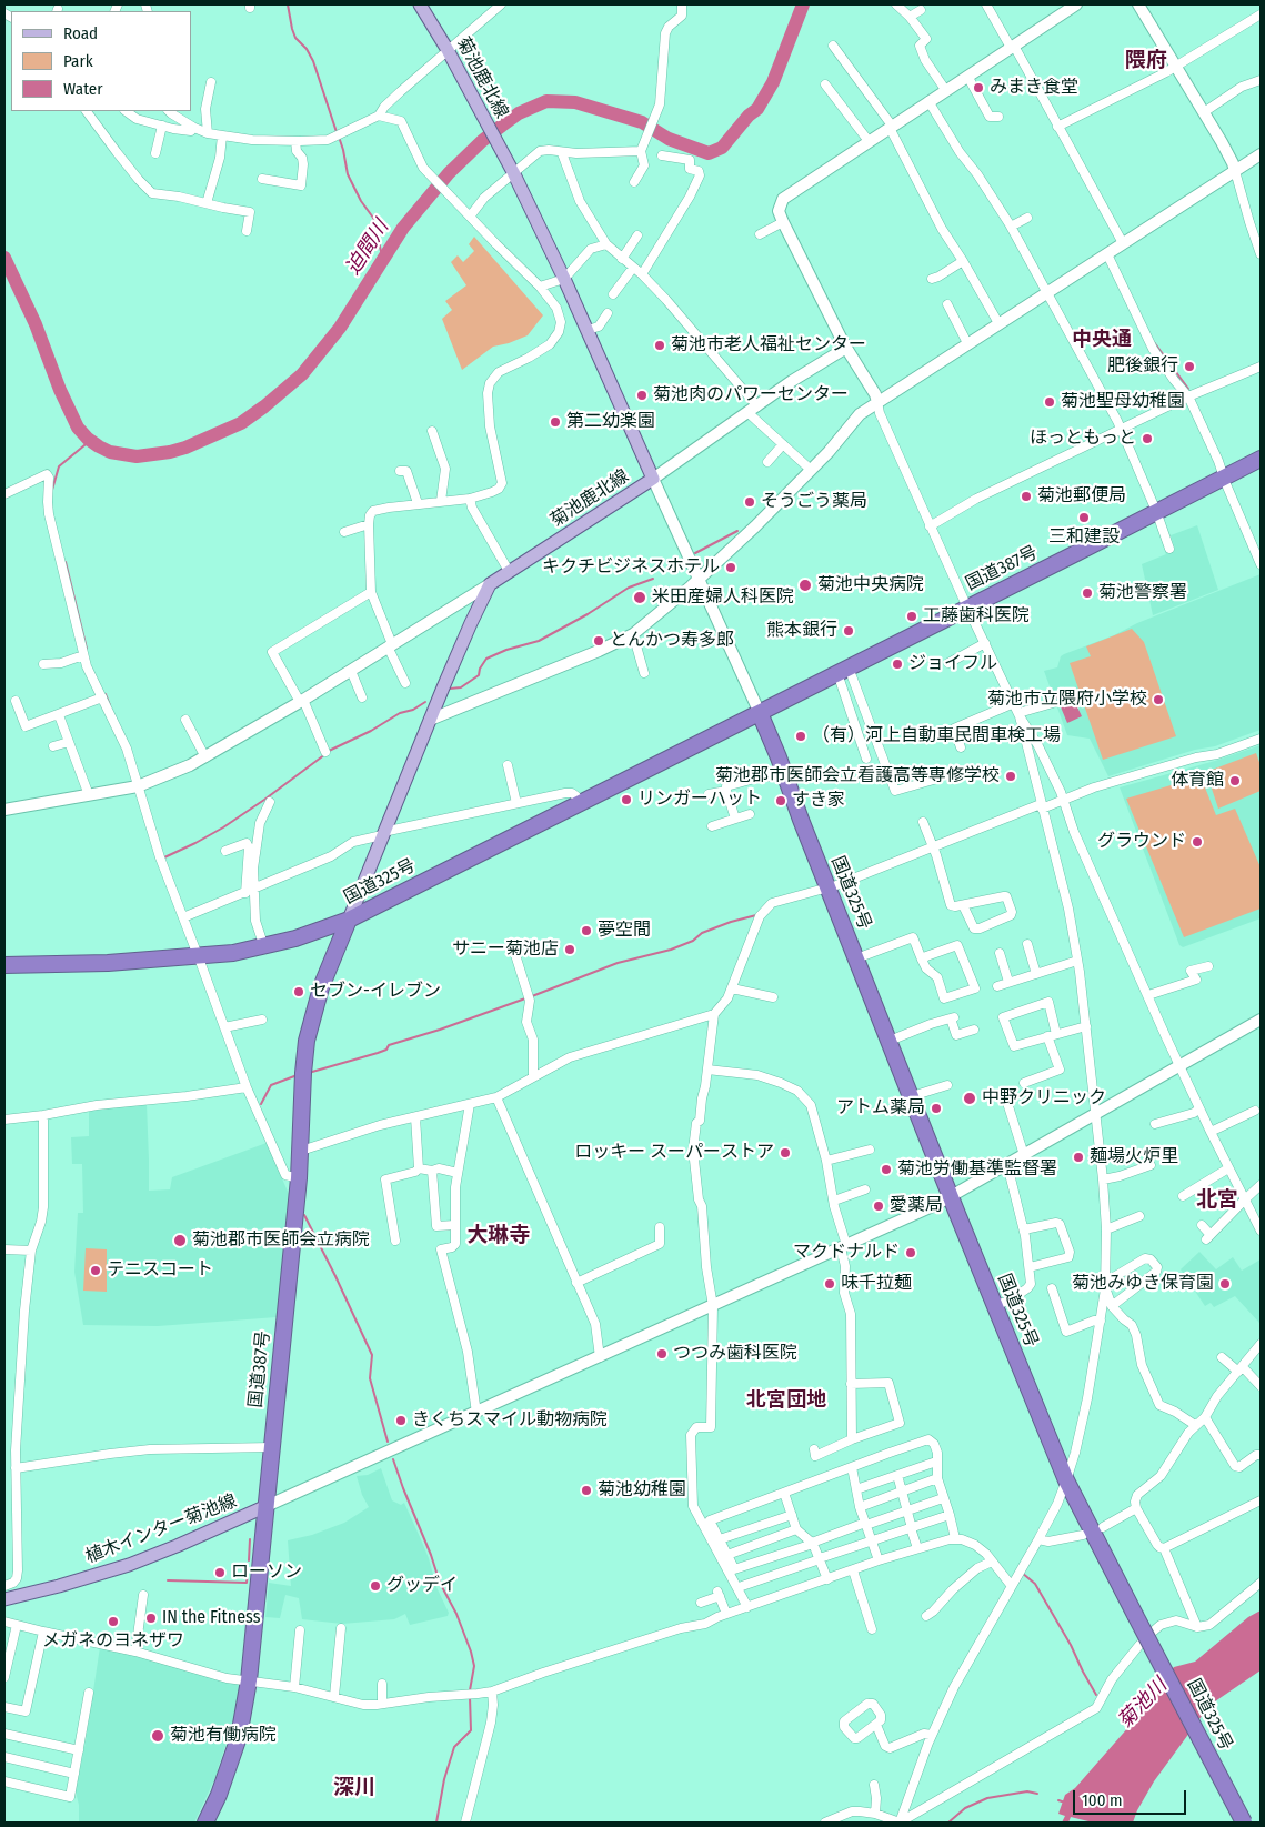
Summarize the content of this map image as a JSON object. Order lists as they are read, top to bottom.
{
  "streets": {
    "highway": ["国道387号", "国道325号"],
    "main road": ["菊池鹿北線", "植木インター菊池線"]
  },
  "crossings": [
    ["国道387号", "国道325号"],
    ["国道387号", "植木インター菊池線"]
  ],
  "districts": [
    "隈府",
    "中央通",
    "北宮",
    "大琳寺",
    "北宮団地",
    "深川"
  ],
  "water": ["迫間川", "菊池川"],
  "places": [
    "みまき食堂",
    "菊池市老人福祉センター",
    "肥後銀行",
    "菊池肉のパワーセンター",
    "菊池聖母幼稚園",
    "第二幼楽園",
    "ほっともっと",
    "菊池郵便局",
    "そうごう薬局",
    "三和建設",
    "キクチビジネスホテル",
    "菊池中央病院",
    "菊池警察署",
    "米田産婦人科医院",
    "工藤歯科医院",
    "熊本銀行",
    "とんかつ寿多郎",
    "ジョイフル",
    "菊池市立隈府小学校",
    "（有）河上自動車民間車検工場",
    "菊池郡市医師会立看護高等専修学校",
    "体育館",
    "リンガーハット",
    "すき家",
    "グラウンド",
    "夢空間",
    "サニー菊池店",
    "セブン-イレブン",
    "中野クリニック",
    "アトム薬局",
    "ロッキー スーパーストア",
    "麺場火炉里",
    "菊池労働基準監督署",
    "愛薬局",
    "菊池郡市医師会立病院",
    "マクドナルド",
    "テニスコート",
    "味千拉麺",
    "菊池みゆき保育園",
    "つつみ歯科医院",
    "きくちスマイル動物病院",
    "菊池幼稚園",
    "ローソン",
    "グッデイ",
    "IN the Fitness",
    "メガネのヨネザワ",
    "菊池有働病院"
  ],
  "legend": ["Road", "Park", "Water"],
  "scale_bar": "100 m"
}
